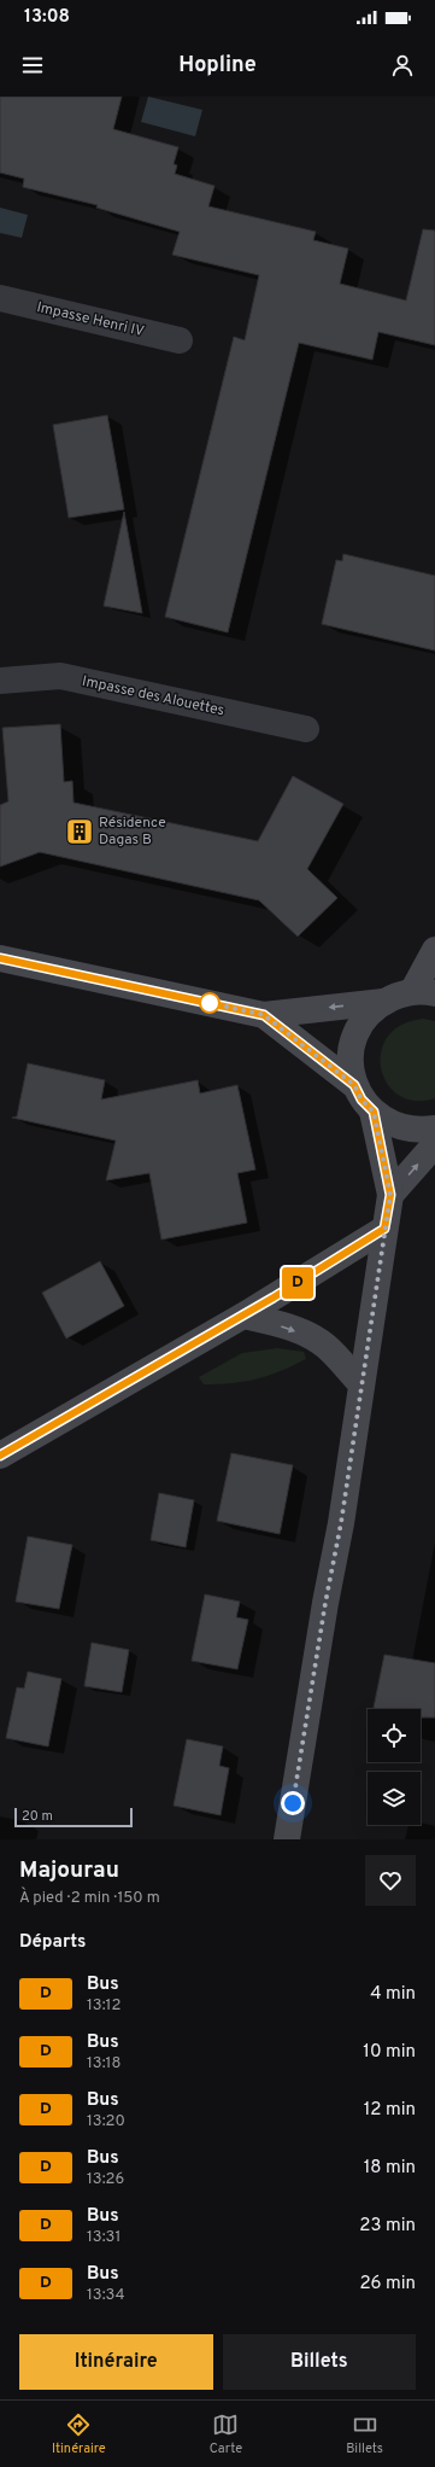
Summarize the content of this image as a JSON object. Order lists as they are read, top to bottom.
{
  "streets": {
    "street": ["Impasse Henri IV", "Impasse des Alouettes"]
  },
  "places": {
    "building": ["Résidence Dagas B"]
  },
  "lines": ["bus line D"],
  "scale_bar": "20 m",
  "page": {
    "status": "13:08",
    "header": "Hopline",
    "on_map": "D",
    "scale": "20 m",
    "heading": [
      ["Majourau", "À pied · 2 min · 150 m"],
      "Départs"
    ],
    "list": [
      {
        "mark": "D",
        "name": "Bus",
        "note": "13:12",
        "value": "4 min"
      },
      {
        "mark": "D",
        "name": "Bus",
        "note": "13:18",
        "value": "10 min"
      },
      {
        "mark": "D",
        "name": "Bus",
        "note": "13:20",
        "value": "12 min"
      },
      {
        "mark": "D",
        "name": "Bus",
        "note": "13:26",
        "value": "18 min"
      },
      {
        "mark": "D",
        "name": "Bus",
        "note": "13:31",
        "value": "23 min"
      },
      {
        "mark": "D",
        "name": "Bus",
        "note": "13:34",
        "value": "26 min"
      }
    ],
    "buttons": ["Itinéraire", "Billets"],
    "tabs": ["Itinéraire", "Carte", "Billets"]
  }
}
